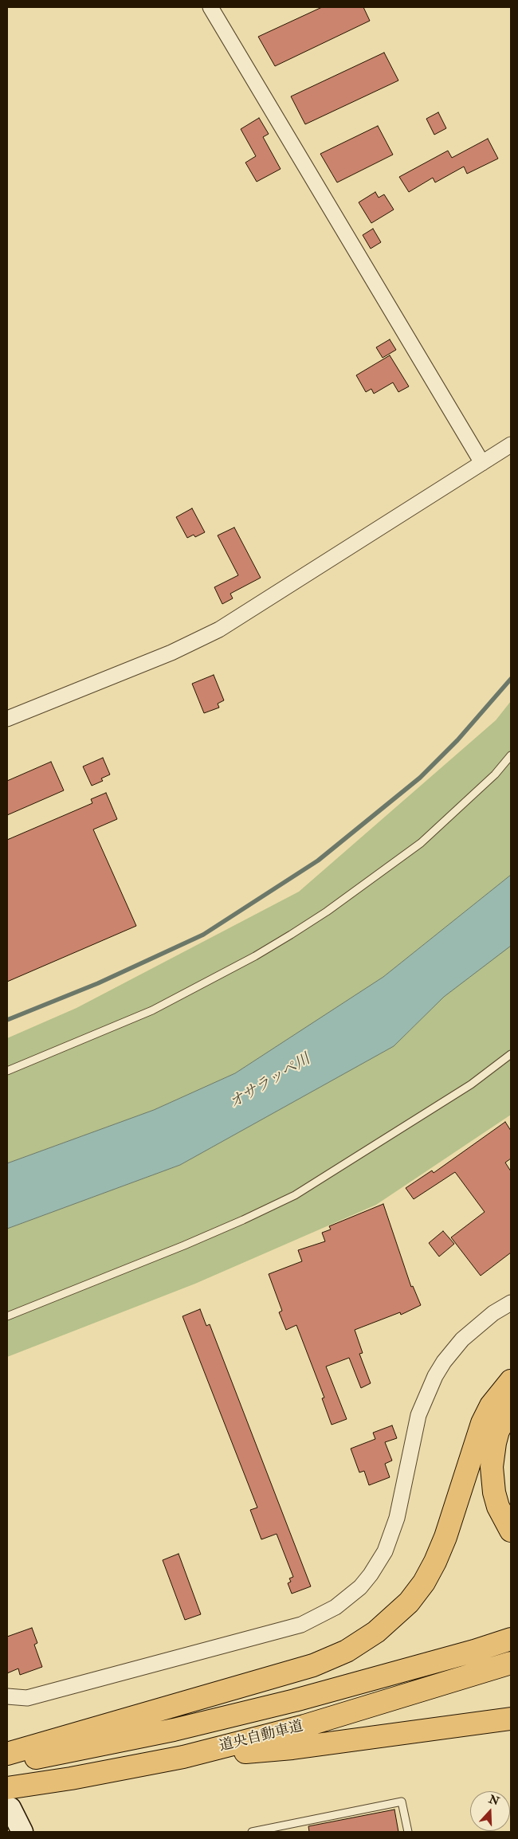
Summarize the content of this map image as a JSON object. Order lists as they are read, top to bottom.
{
  "streets": {
    "highway": ["道央自動車道"]
  },
  "water": ["オサラッペ川"],
  "north": "top"
}
